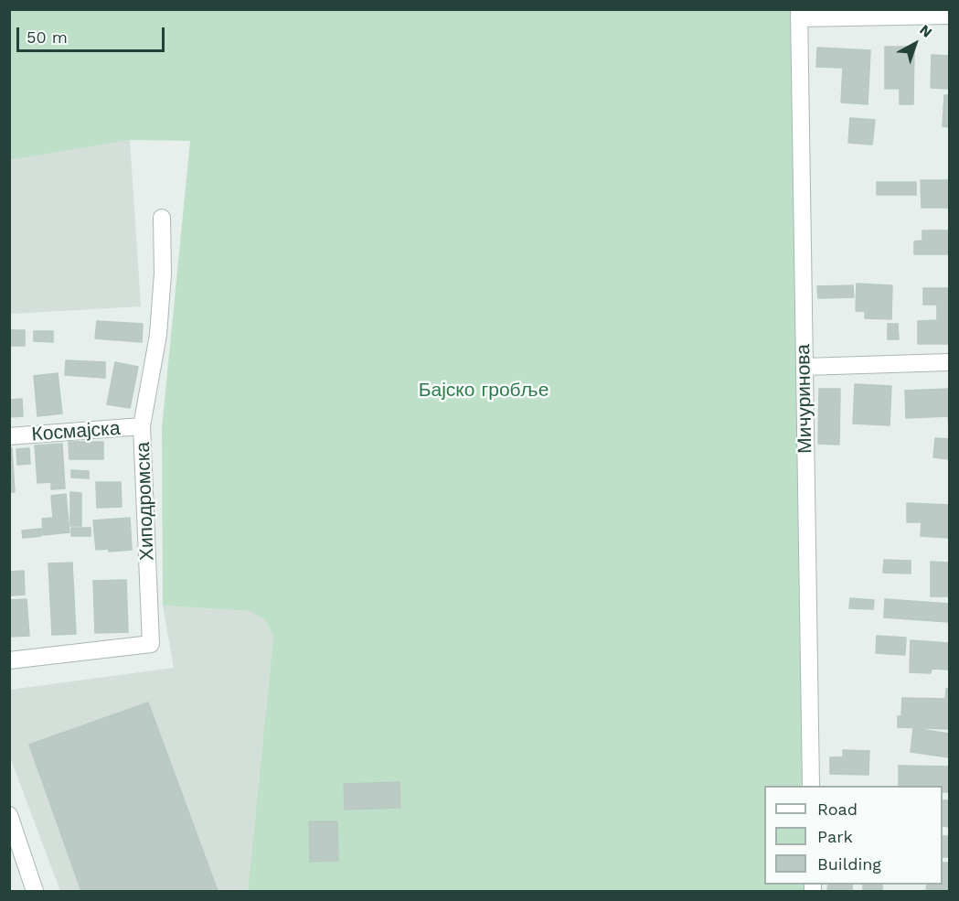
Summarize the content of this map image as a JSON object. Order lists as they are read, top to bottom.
{
  "streets": {
    "street": ["Мичуринова", "Космајска", "Хиподромска"]
  },
  "crossings": [
    ["Космајска", "Хиподромска"]
  ],
  "parks": ["Бајско гробље"],
  "legend": ["Road", "Park", "Building"],
  "scale_bar": "50 m",
  "north": "top right"
}
